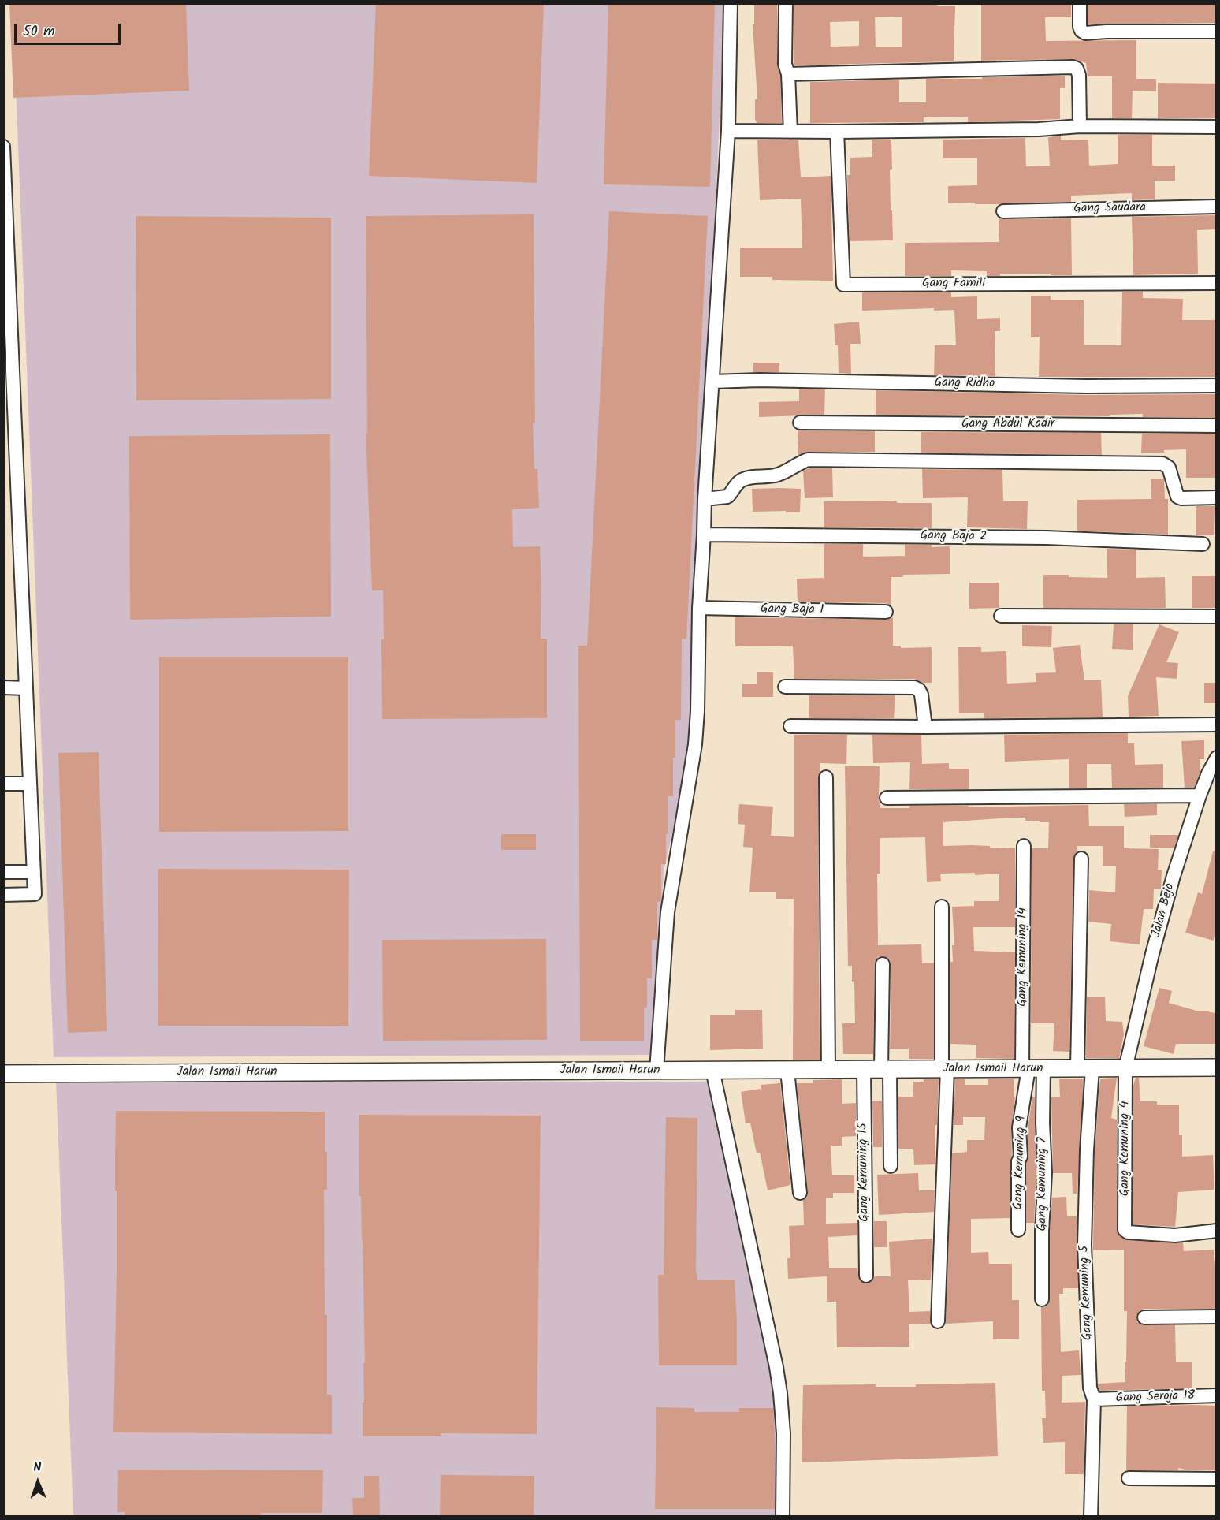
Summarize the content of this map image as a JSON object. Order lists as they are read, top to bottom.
{
  "streets": {
    "street": [
      "Gang Saudara",
      "Gang Famili",
      "Gang Ridho",
      "Gang Abdul Kadir",
      "Gang Baja 2",
      "Gang Baja 1",
      "Jalan Bejo",
      "Gang Kemuning 14",
      "Jalan Ismail Harun",
      "Gang Kemuning 4",
      "Gang Kemuning 9",
      "Gang Kemuning 15",
      "Gang Kemuning 7",
      "Gang Kemuning 5",
      "Gang Seroja 18"
    ]
  },
  "crossings": [
    ["Jalan Bejo", "Jalan Ismail Harun"],
    ["Jalan Bejo", "Gang Kemuning 4"],
    ["Gang Kemuning 14", "Jalan Ismail Harun"],
    ["Gang Kemuning 14", "Gang Kemuning 9"],
    ["Gang Kemuning 14", "Gang Kemuning 7"],
    ["Jalan Ismail Harun", "Gang Kemuning 4"],
    ["Jalan Ismail Harun", "Gang Kemuning 9"],
    ["Jalan Ismail Harun", "Gang Kemuning 15"],
    ["Jalan Ismail Harun", "Gang Kemuning 7"],
    ["Jalan Ismail Harun", "Gang Kemuning 5"],
    ["Gang Kemuning 9", "Gang Kemuning 7"],
    ["Gang Kemuning 5", "Gang Seroja 18"]
  ],
  "scale_bar": "50 m",
  "north": "top"
}
